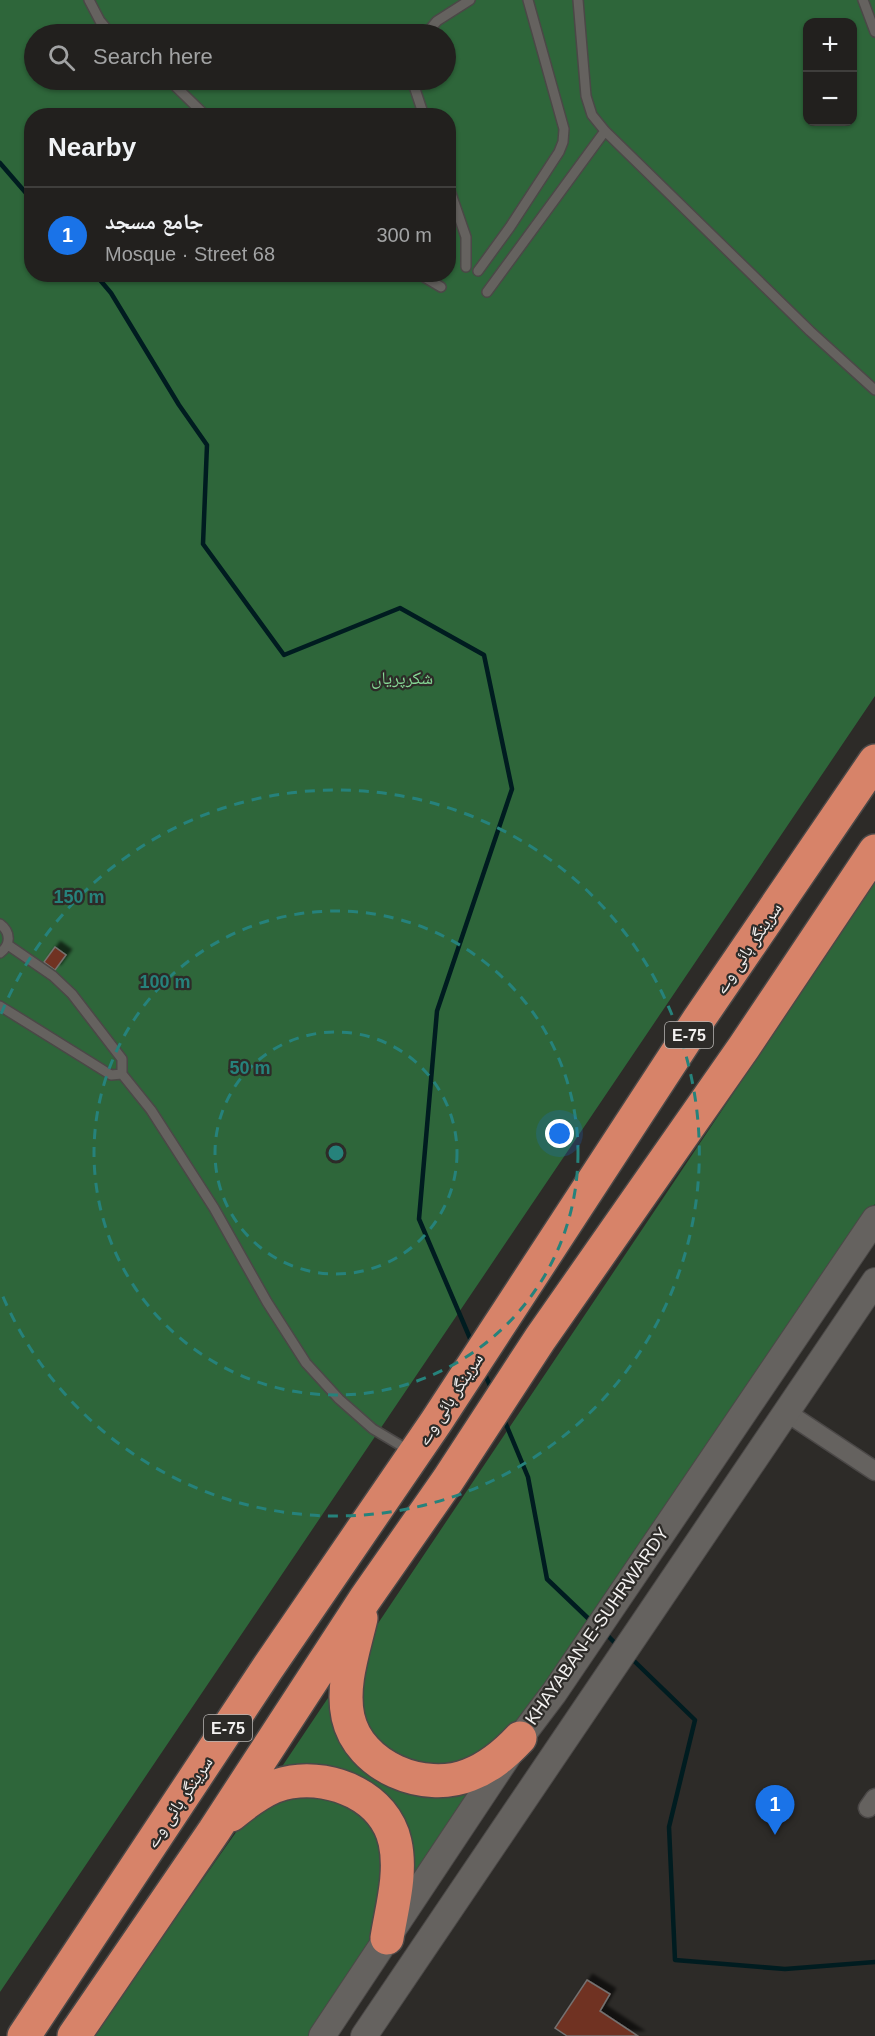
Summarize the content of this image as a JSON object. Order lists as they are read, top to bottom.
{
  "streets": {
    "highway": ["سرینگر ہائی وے", "E-75"],
    "main road": ["KHAYABAN-E-SUHRWARDY"]
  },
  "parks": ["شکرپریاں"],
  "page": {
    "map_buttons": ["+", "−"],
    "search": "Search here",
    "heading": "Nearby",
    "list": [
      {
        "mark": "1",
        "name": "جامع مسجد",
        "note": "Mosque · Street 68",
        "value": "300 m"
      }
    ],
    "pins": "1"
  },
  "rings": ["150 m", "100 m", "50 m"]
}
